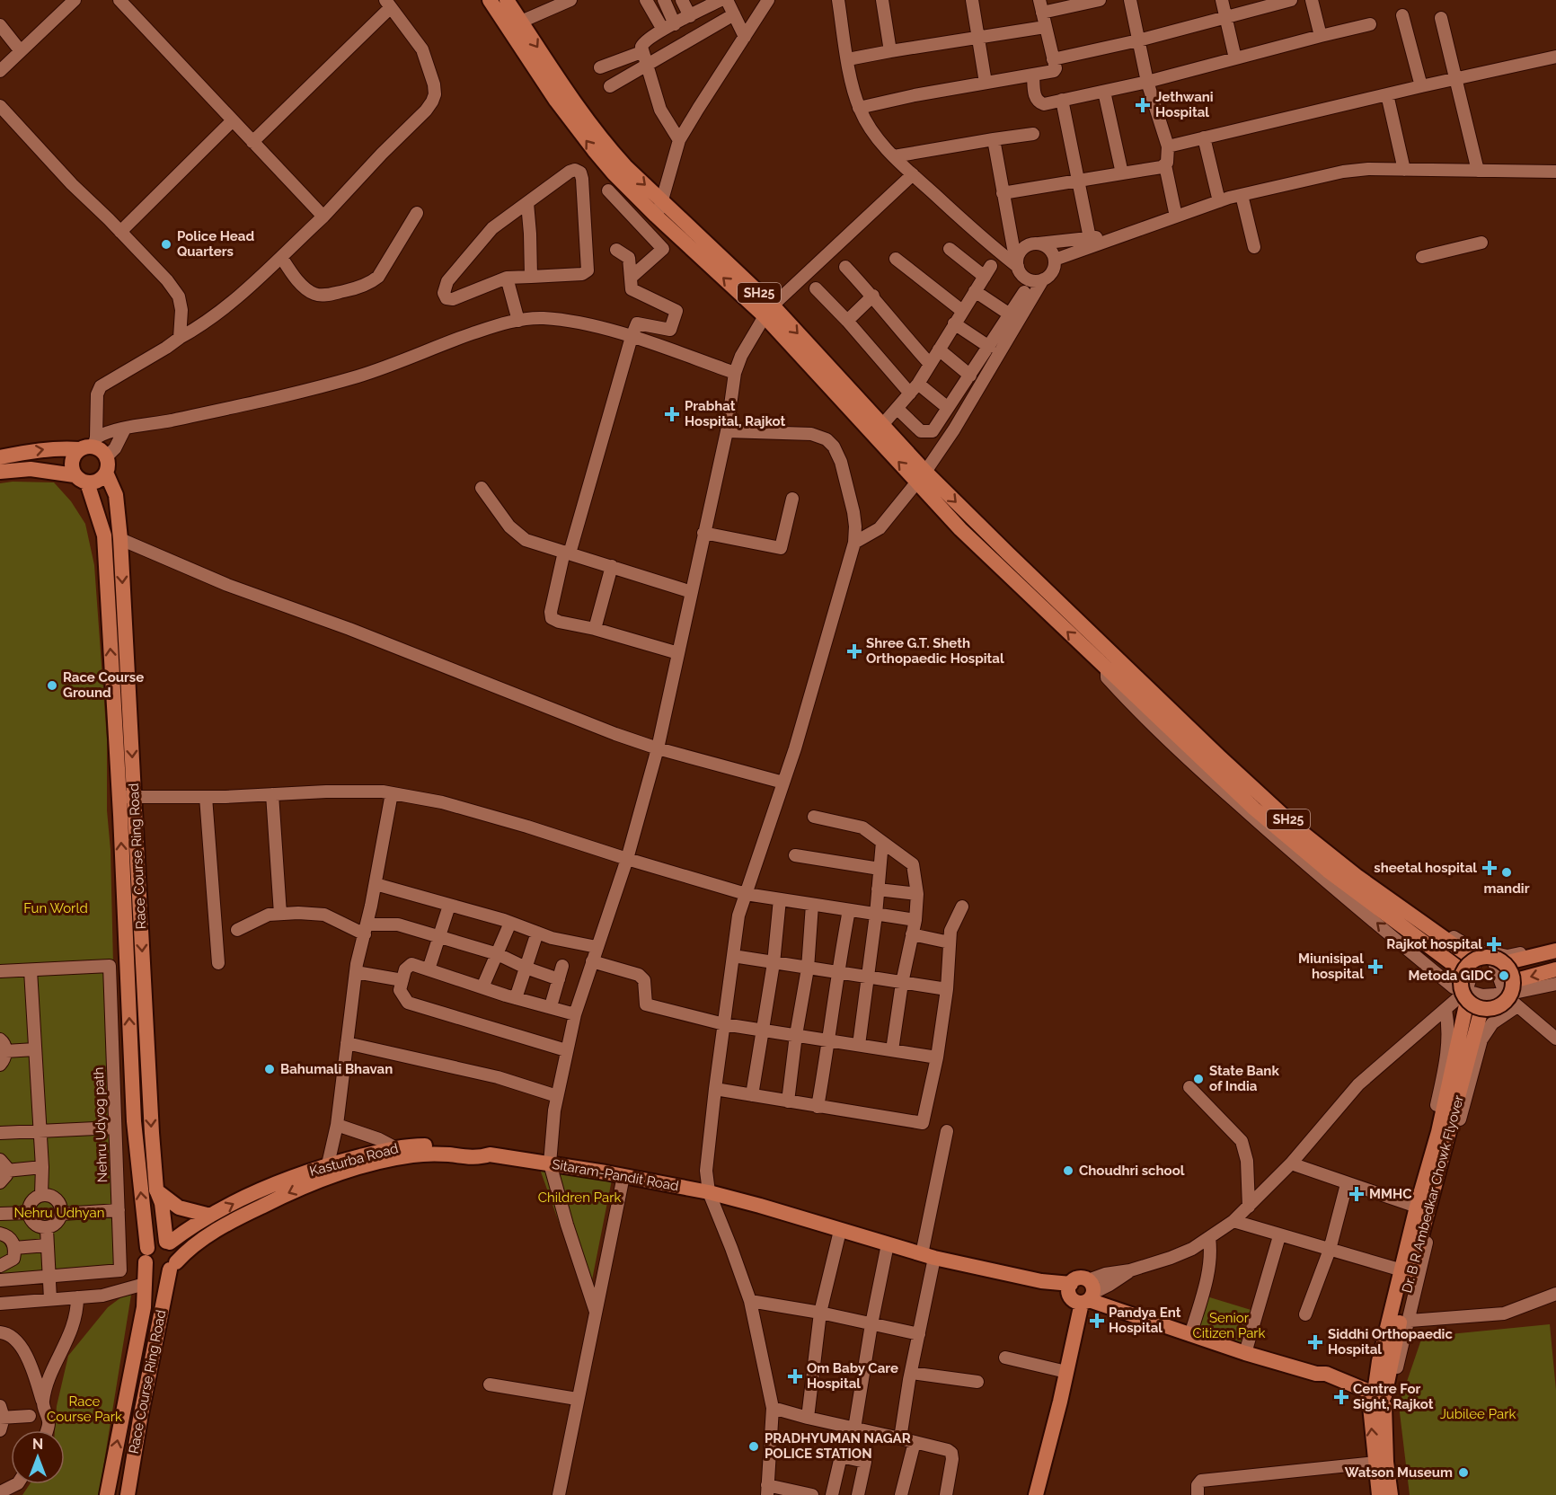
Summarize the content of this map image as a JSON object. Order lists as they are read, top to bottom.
{
  "streets": {
    "main road": [
      "SH25",
      "Race Course Ring Road",
      "Kasturba Road",
      "Sitaram-Pandit Road",
      "Dr. B R Ambedkar Chowk Flyover"
    ],
    "street": ["Nehru Udyog path"]
  },
  "crossings": [
    ["SH25", "Dr. B R Ambedkar Chowk Flyover"],
    ["Race Course Ring Road", "Kasturba Road"],
    ["Race Course Ring Road", "Sitaram-Pandit Road"],
    ["Kasturba Road", "Sitaram-Pandit Road"],
    ["Sitaram-Pandit Road", "Dr. B R Ambedkar Chowk Flyover"]
  ],
  "one_way": ["Kasturba Road"],
  "parks": [
    "Fun World",
    "Children Park",
    "Nehru Udhyan",
    "Senior Citizen Park",
    "Race Course Park",
    "Jubilee Park"
  ],
  "places": {
    "health": [
      "Jethwani Hospital",
      "Prabhat Hospital, Rajkot",
      "Shree G.T. Sheth Orthopaedic Hospital",
      "sheetal hospital",
      "Rajkot hospital",
      "Miunisipal hospital",
      "MMHC",
      "Pandya Ent Hospital",
      "Siddhi Orthopaedic Hospital",
      "Om Baby Care Hospital",
      "Centre For Sight, Rajkot"
    ],
    "other": [
      "Police Head Quarters",
      "Race Course Ground",
      "mandir",
      "Metoda GIDC",
      "Bahumali Bhavan",
      "State Bank of India",
      "Choudhri school",
      "PRADHYUMAN NAGAR POLICE STATION",
      "Watson Museum"
    ]
  },
  "north": "top"
}
